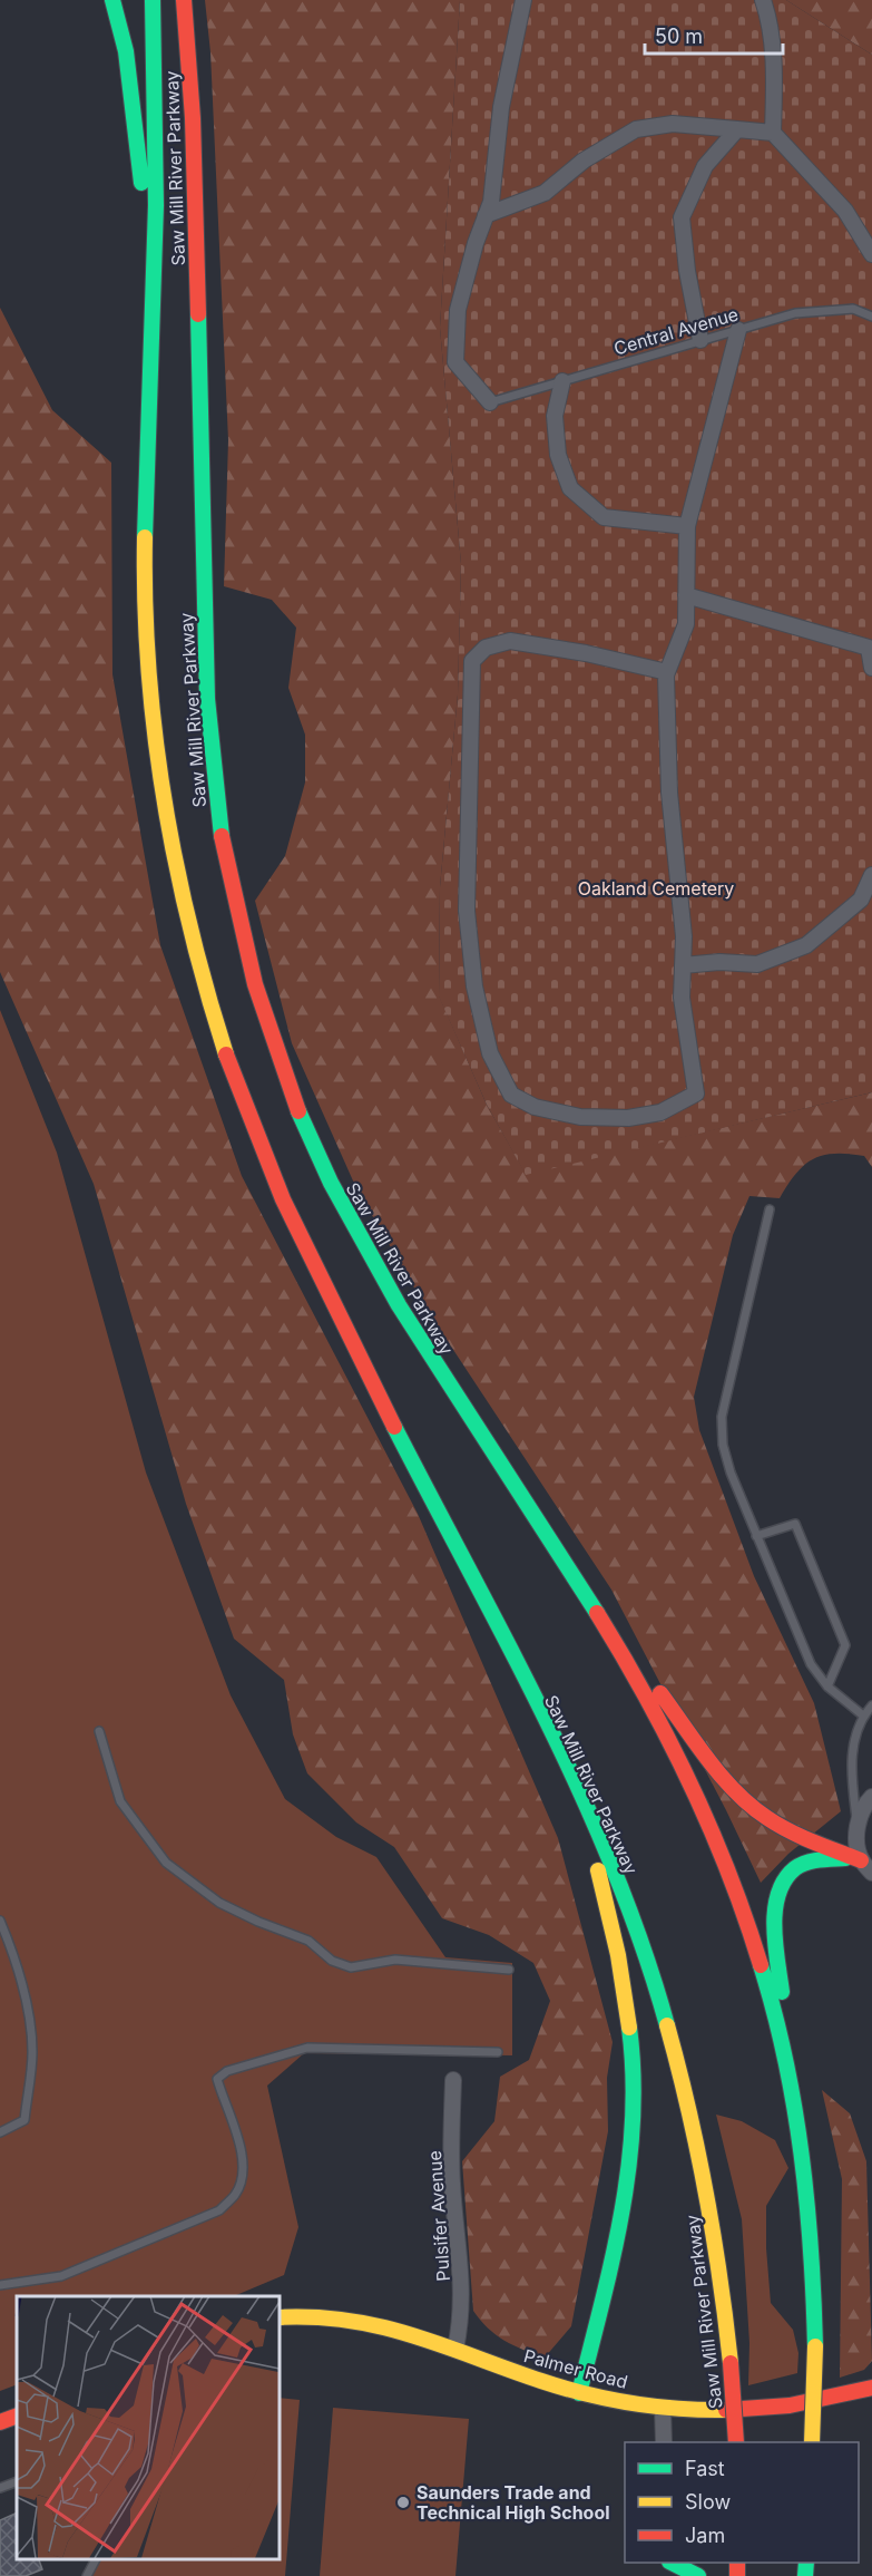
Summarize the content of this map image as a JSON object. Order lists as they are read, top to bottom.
{
  "streets": {
    "main road": ["Saw Mill River Parkway", "Palmer Road"],
    "street": ["Pulsifer Avenue"],
    "lane": ["Central Avenue"]
  },
  "crossings": [
    ["Pulsifer Avenue", "Palmer Road"]
  ],
  "parks": ["Oakland Cemetery"],
  "places": ["Saunders Trade and Technical High School"],
  "legend": ["Fast", "Slow", "Jam"],
  "scale_bar": "50 m"
}
